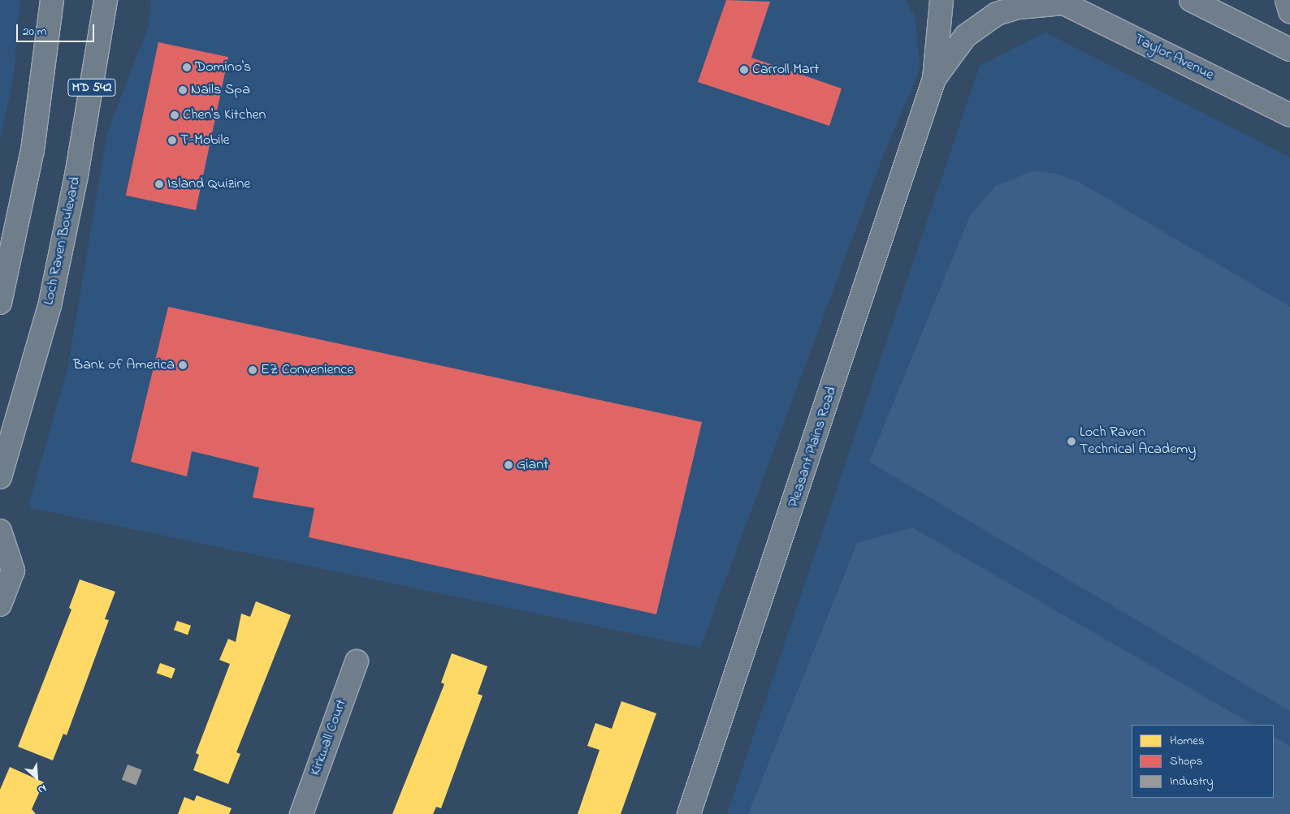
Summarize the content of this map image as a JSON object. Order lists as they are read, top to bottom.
{
  "streets": {
    "street": [
      "Taylor Avenue",
      "MD 542",
      "Loch Raven Boulevard",
      "Pleasant Plains Road",
      "Kirkwall Court"
    ]
  },
  "crossings": [
    ["Taylor Avenue", "Pleasant Plains Road"]
  ],
  "places": [
    "Domino's",
    "Carroll Mart",
    "Nails Spa",
    "Chen's Kitchen",
    "T-Mobile",
    "Island Quizine",
    "Bank of America",
    "EZ Convenience",
    "Loch Raven Technical Academy",
    "Giant"
  ],
  "legend": ["Homes", "Shops", "Industry"],
  "scale_bar": "20 m",
  "north": "bottom right"
}
